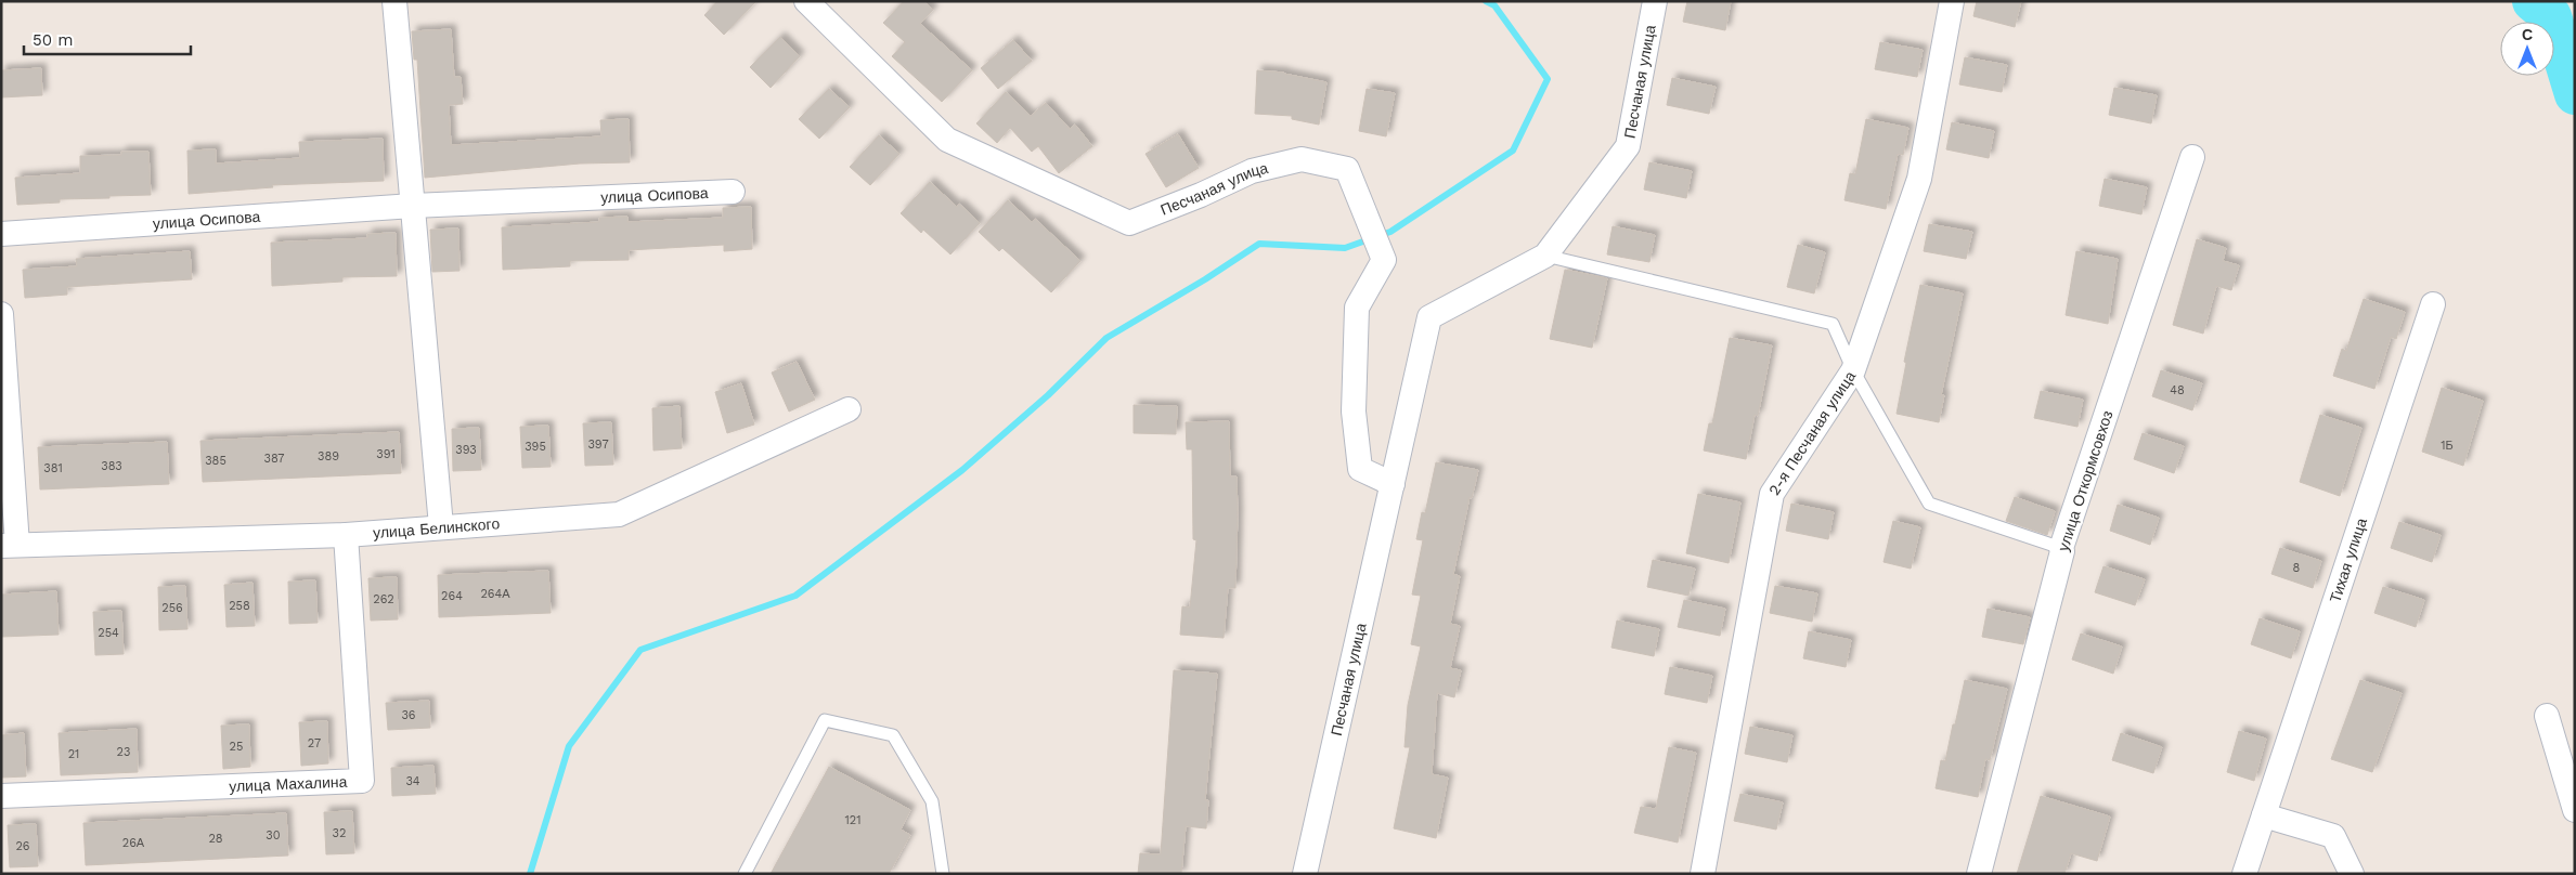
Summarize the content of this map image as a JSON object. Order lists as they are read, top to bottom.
{
  "streets": {
    "street": [
      "Песчаная улица",
      "улица Осипова",
      "2-я Песчаная улица",
      "улица Откормсовхоз",
      "улица Белинского",
      "Тихая улица",
      "улица Махалина"
    ]
  },
  "crossings": [
    ["улица Белинского", "улица Махалина"]
  ],
  "house_numbers": [
    "48",
    "397",
    "1Б",
    "395",
    "393",
    "391",
    "389",
    "387",
    "385",
    "383",
    "381",
    "8",
    "264А",
    "264",
    "262",
    "258",
    "256",
    "254",
    "36",
    "27",
    "25",
    "23",
    "21",
    "34",
    "121",
    "32",
    "30",
    "28",
    "26А",
    "26"
  ],
  "scale_bar": "50 m",
  "north": "top"
}
